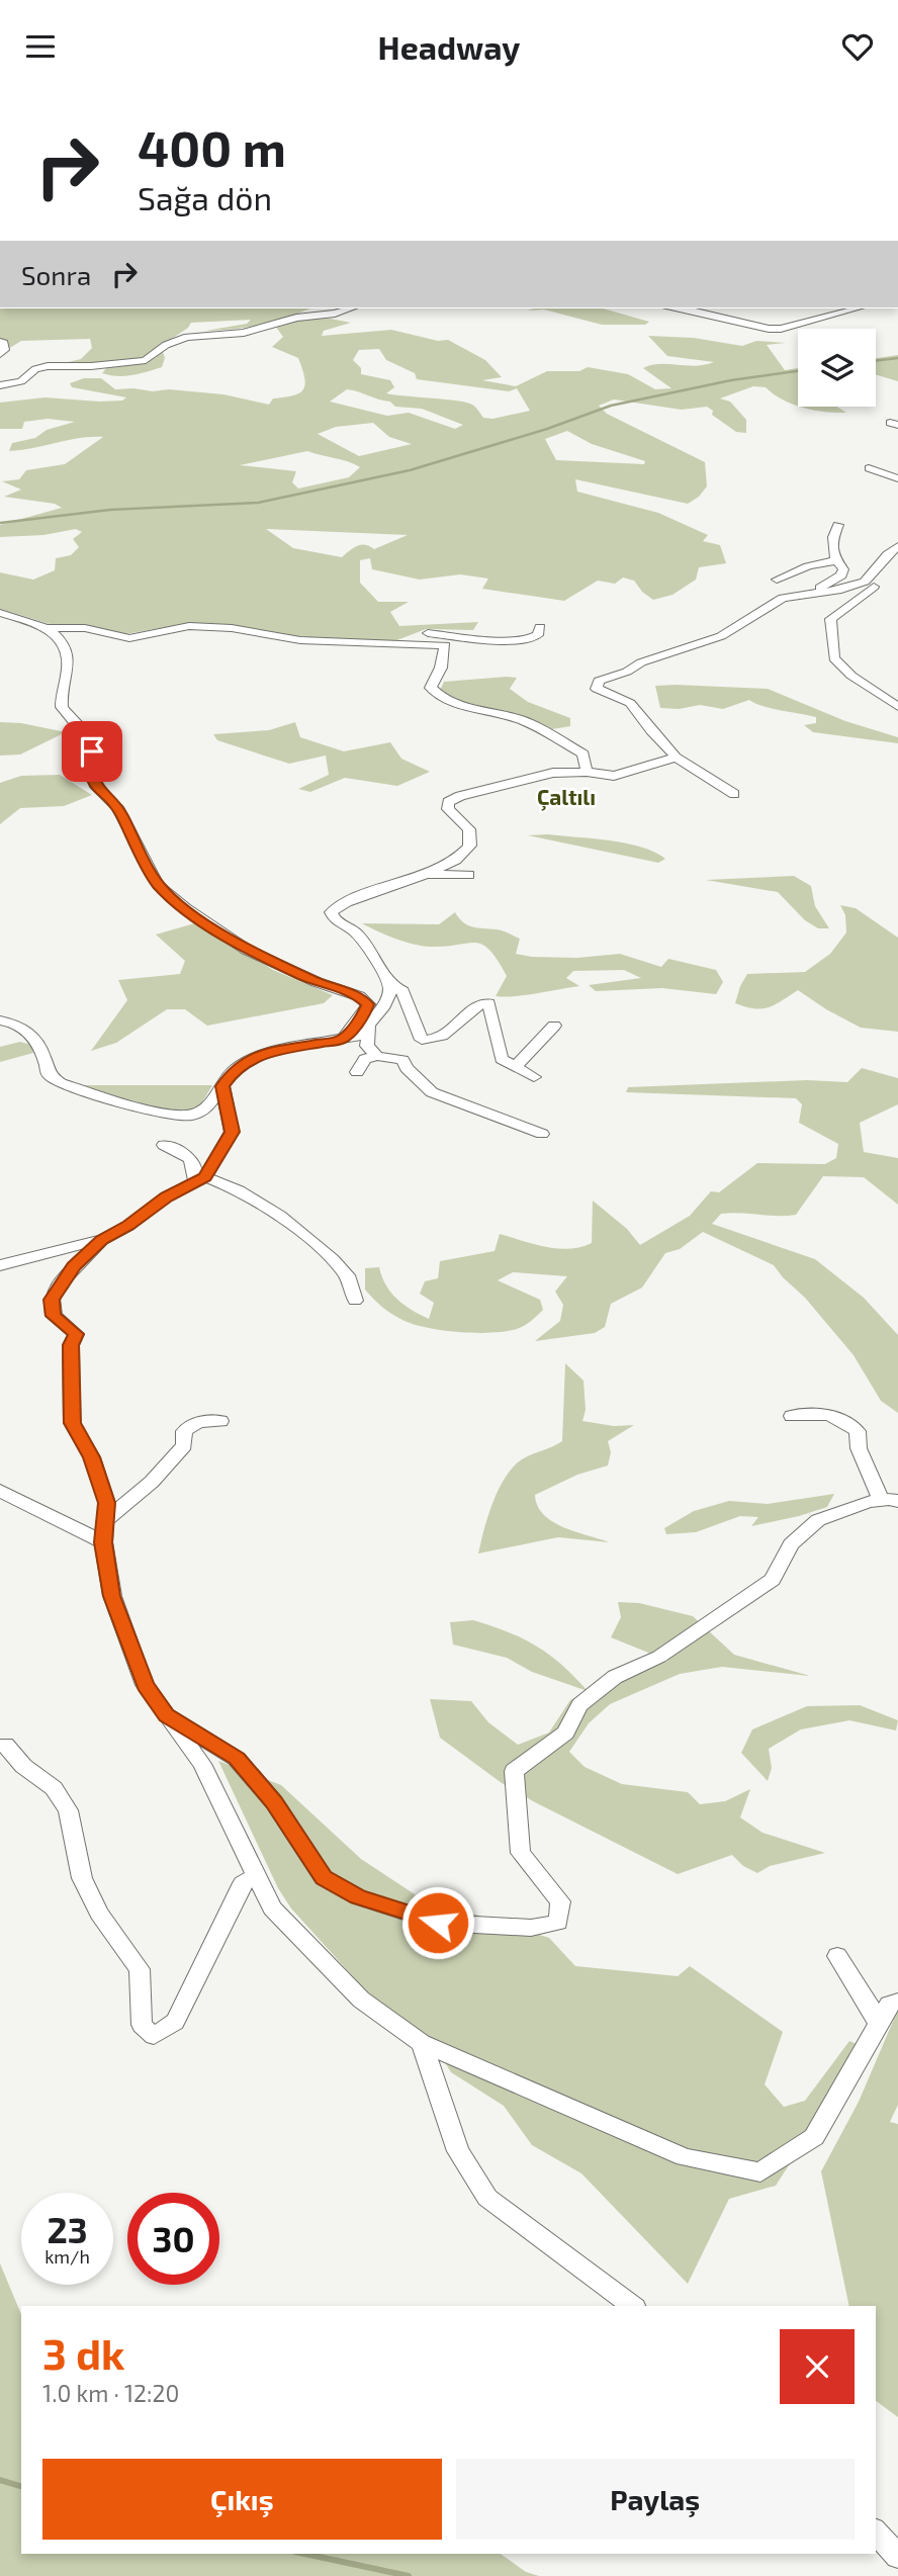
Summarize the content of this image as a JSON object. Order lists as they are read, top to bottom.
{
  "districts": ["Çaltılı"],
  "page": {
    "header": "Headway",
    "turn": ["400 m", "Sağa dön"],
    "then": "Sonra",
    "speed": "23 km/h",
    "limit": "30",
    "heading": ["3 dk", "1.0 km · 12:20"],
    "buttons": ["Çıkış", "Paylaş"]
  }
}
